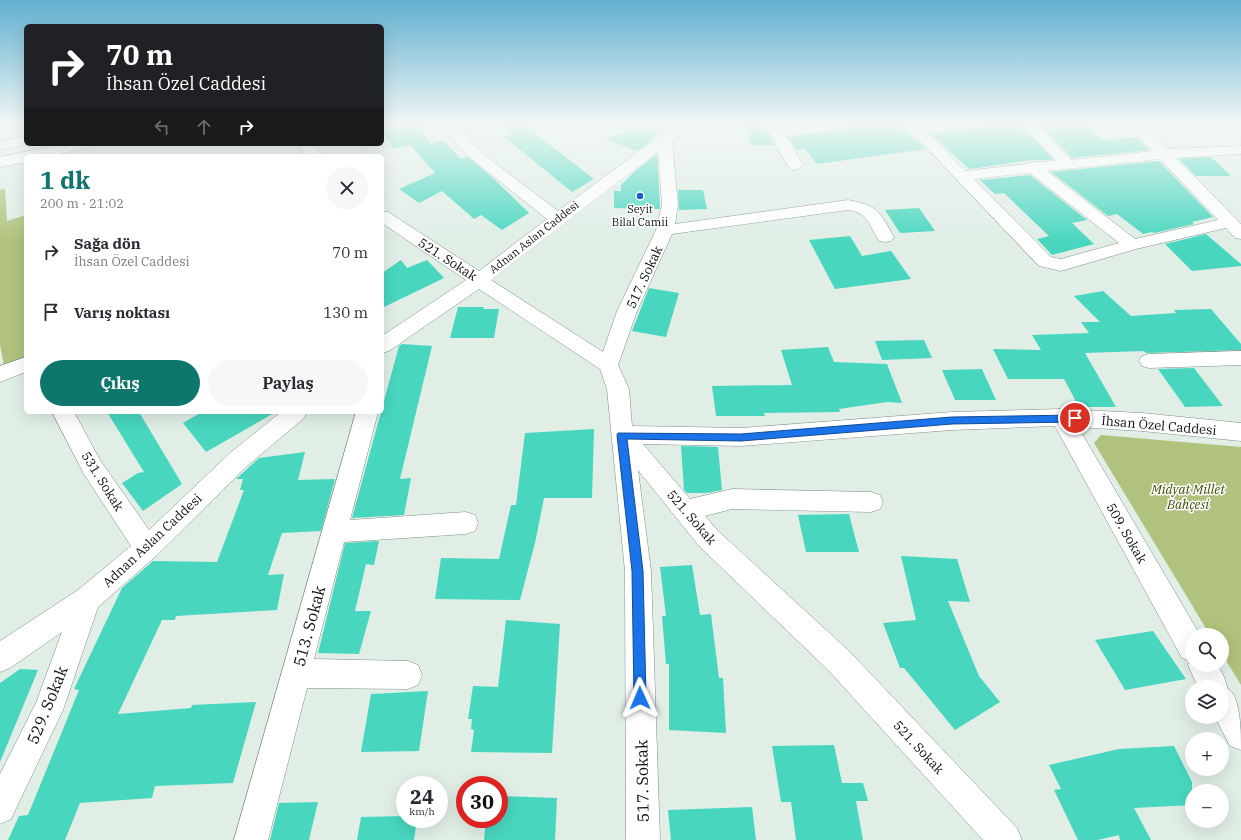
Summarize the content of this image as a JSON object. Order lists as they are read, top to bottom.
{
  "streets": {
    "street": [
      "Adnan Aslan Caddesi",
      "521. Sokak",
      "517. Sokak",
      "İhsan Özel Caddesi",
      "531. Sokak",
      "509. Sokak",
      "513. Sokak",
      "529. Sokak"
    ]
  },
  "crossings": [
    ["Adnan Aslan Caddesi", "521. Sokak"],
    ["Adnan Aslan Caddesi", "531. Sokak"],
    ["Adnan Aslan Caddesi", "529. Sokak"],
    ["521. Sokak", "517. Sokak"],
    ["521. Sokak", "İhsan Özel Caddesi"],
    ["517. Sokak", "İhsan Özel Caddesi"],
    ["İhsan Özel Caddesi", "509. Sokak"]
  ],
  "parks": ["Midyat Millet Bahçesi"],
  "places": ["Seyit Bilal Camii"],
  "page": {
    "turn": ["70 m", "İhsan Özel Caddesi"],
    "heading": ["1 dk", "200 m · 21:02"],
    "list": [
      {
        "name": "Sağa dön",
        "note": "İhsan Özel Caddesi",
        "value": "70 m"
      },
      {
        "name": "Varış noktası",
        "value": "130 m"
      }
    ],
    "buttons": ["Çıkış", "Paylaş"],
    "map_buttons": ["+", "−"],
    "speed": "24 km/h",
    "limit": "30"
  }
}
